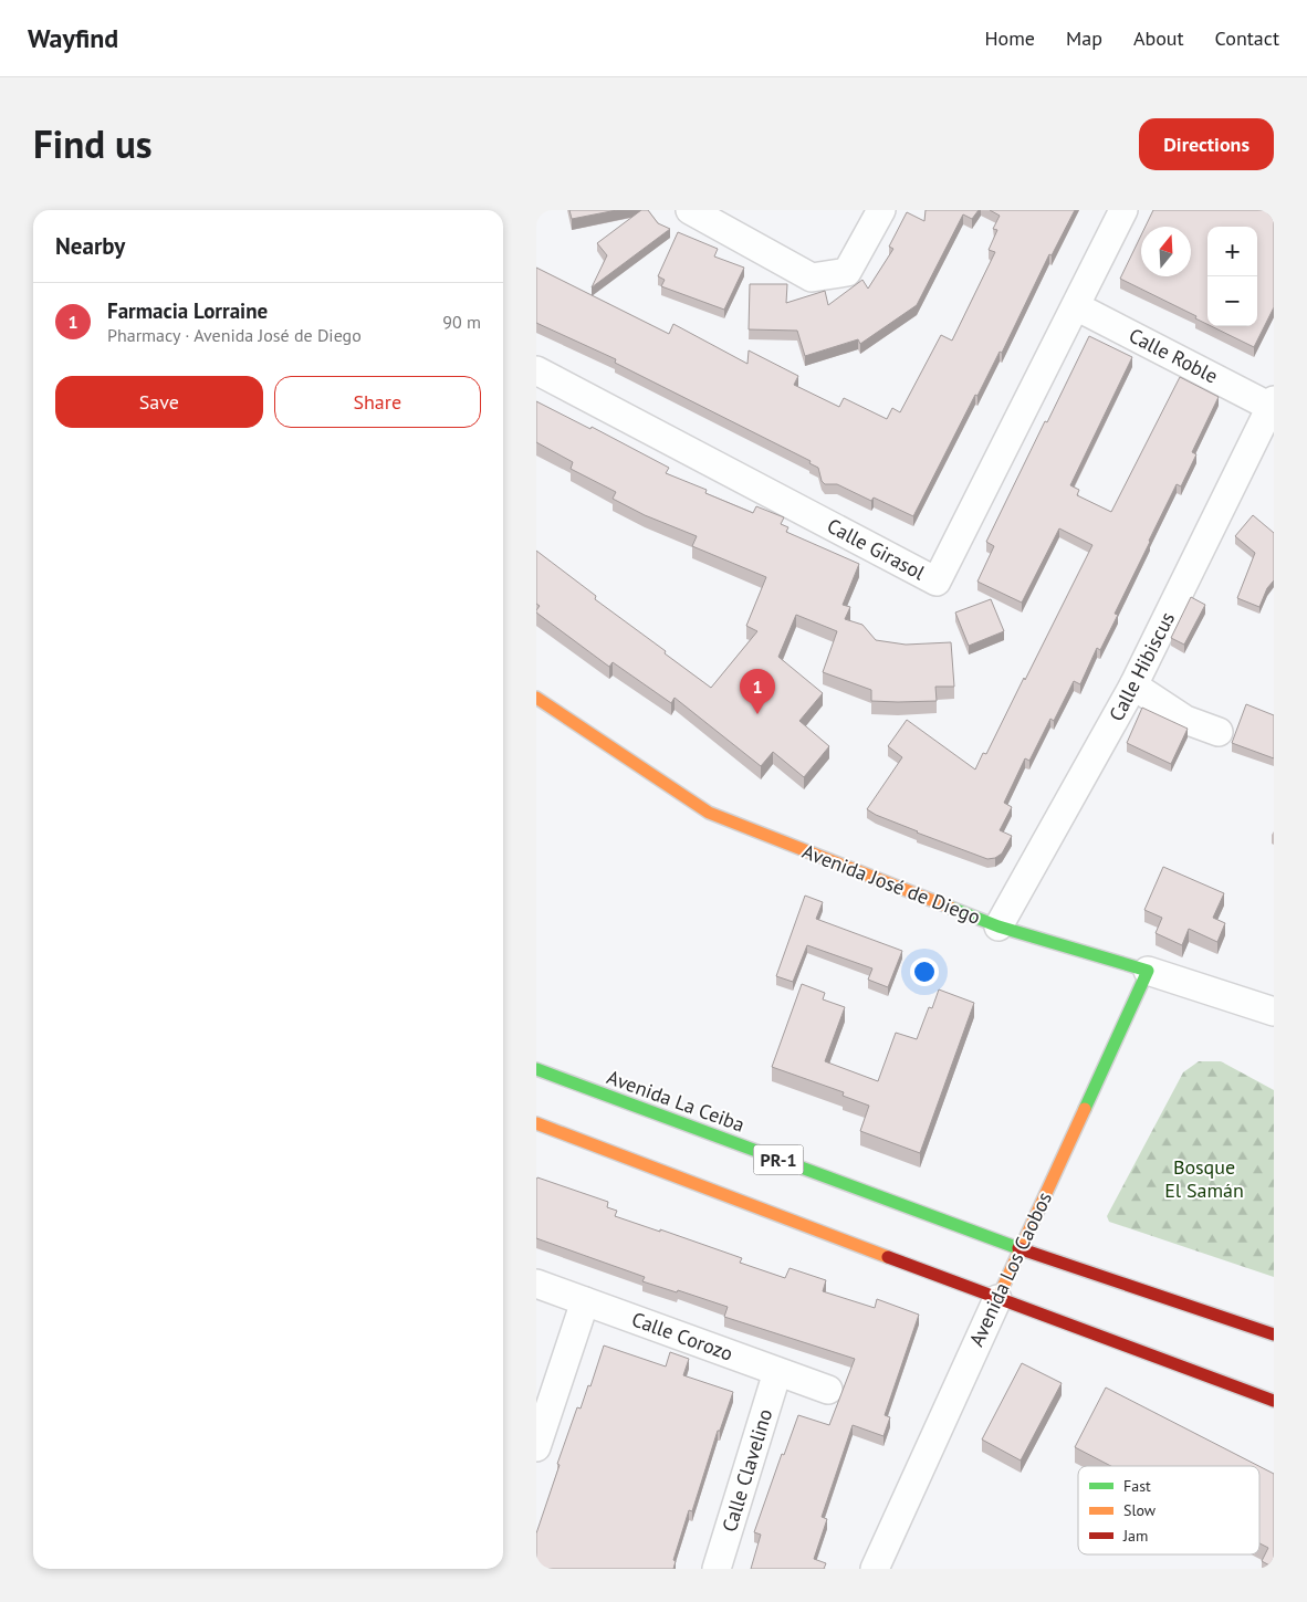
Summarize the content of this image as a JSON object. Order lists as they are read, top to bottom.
{
  "streets": {
    "main road": [
      "Avenida José de Diego",
      "Avenida La Ceiba",
      "PR-1",
      "Avenida Los Caobos"
    ],
    "street": [
      "Calle Roble",
      "Calle Girasol",
      "Calle Hibiscus",
      "Calle Corozo",
      "Calle Clavelino"
    ]
  },
  "crossings": [
    ["Calle Roble", "Calle Girasol"],
    ["Calle Roble", "Calle Hibiscus"],
    ["Calle Hibiscus", "Avenida José de Diego"],
    ["Avenida José de Diego", "Avenida Los Caobos"],
    ["Avenida La Ceiba", "PR-1"],
    ["Avenida La Ceiba", "Avenida Los Caobos"],
    ["PR-1", "Avenida Los Caobos"],
    ["Calle Corozo", "Calle Clavelino"]
  ],
  "parks": ["Bosque El Samán"],
  "legend": ["Fast", "Slow", "Jam"],
  "north": "top",
  "page": {
    "header": "Wayfind",
    "nav": [
      "Home",
      "Map",
      "About",
      "Contact"
    ],
    "title": "Find us",
    "buttons": [
      "Directions",
      ["Save", "Share"]
    ],
    "heading": "Nearby",
    "map_buttons": ["+", "−"],
    "list": [
      {
        "mark": "1",
        "name": "Farmacia Lorraine",
        "note": "Pharmacy · Avenida José de Diego",
        "value": "90 m"
      }
    ],
    "pins": "1"
  }
}
